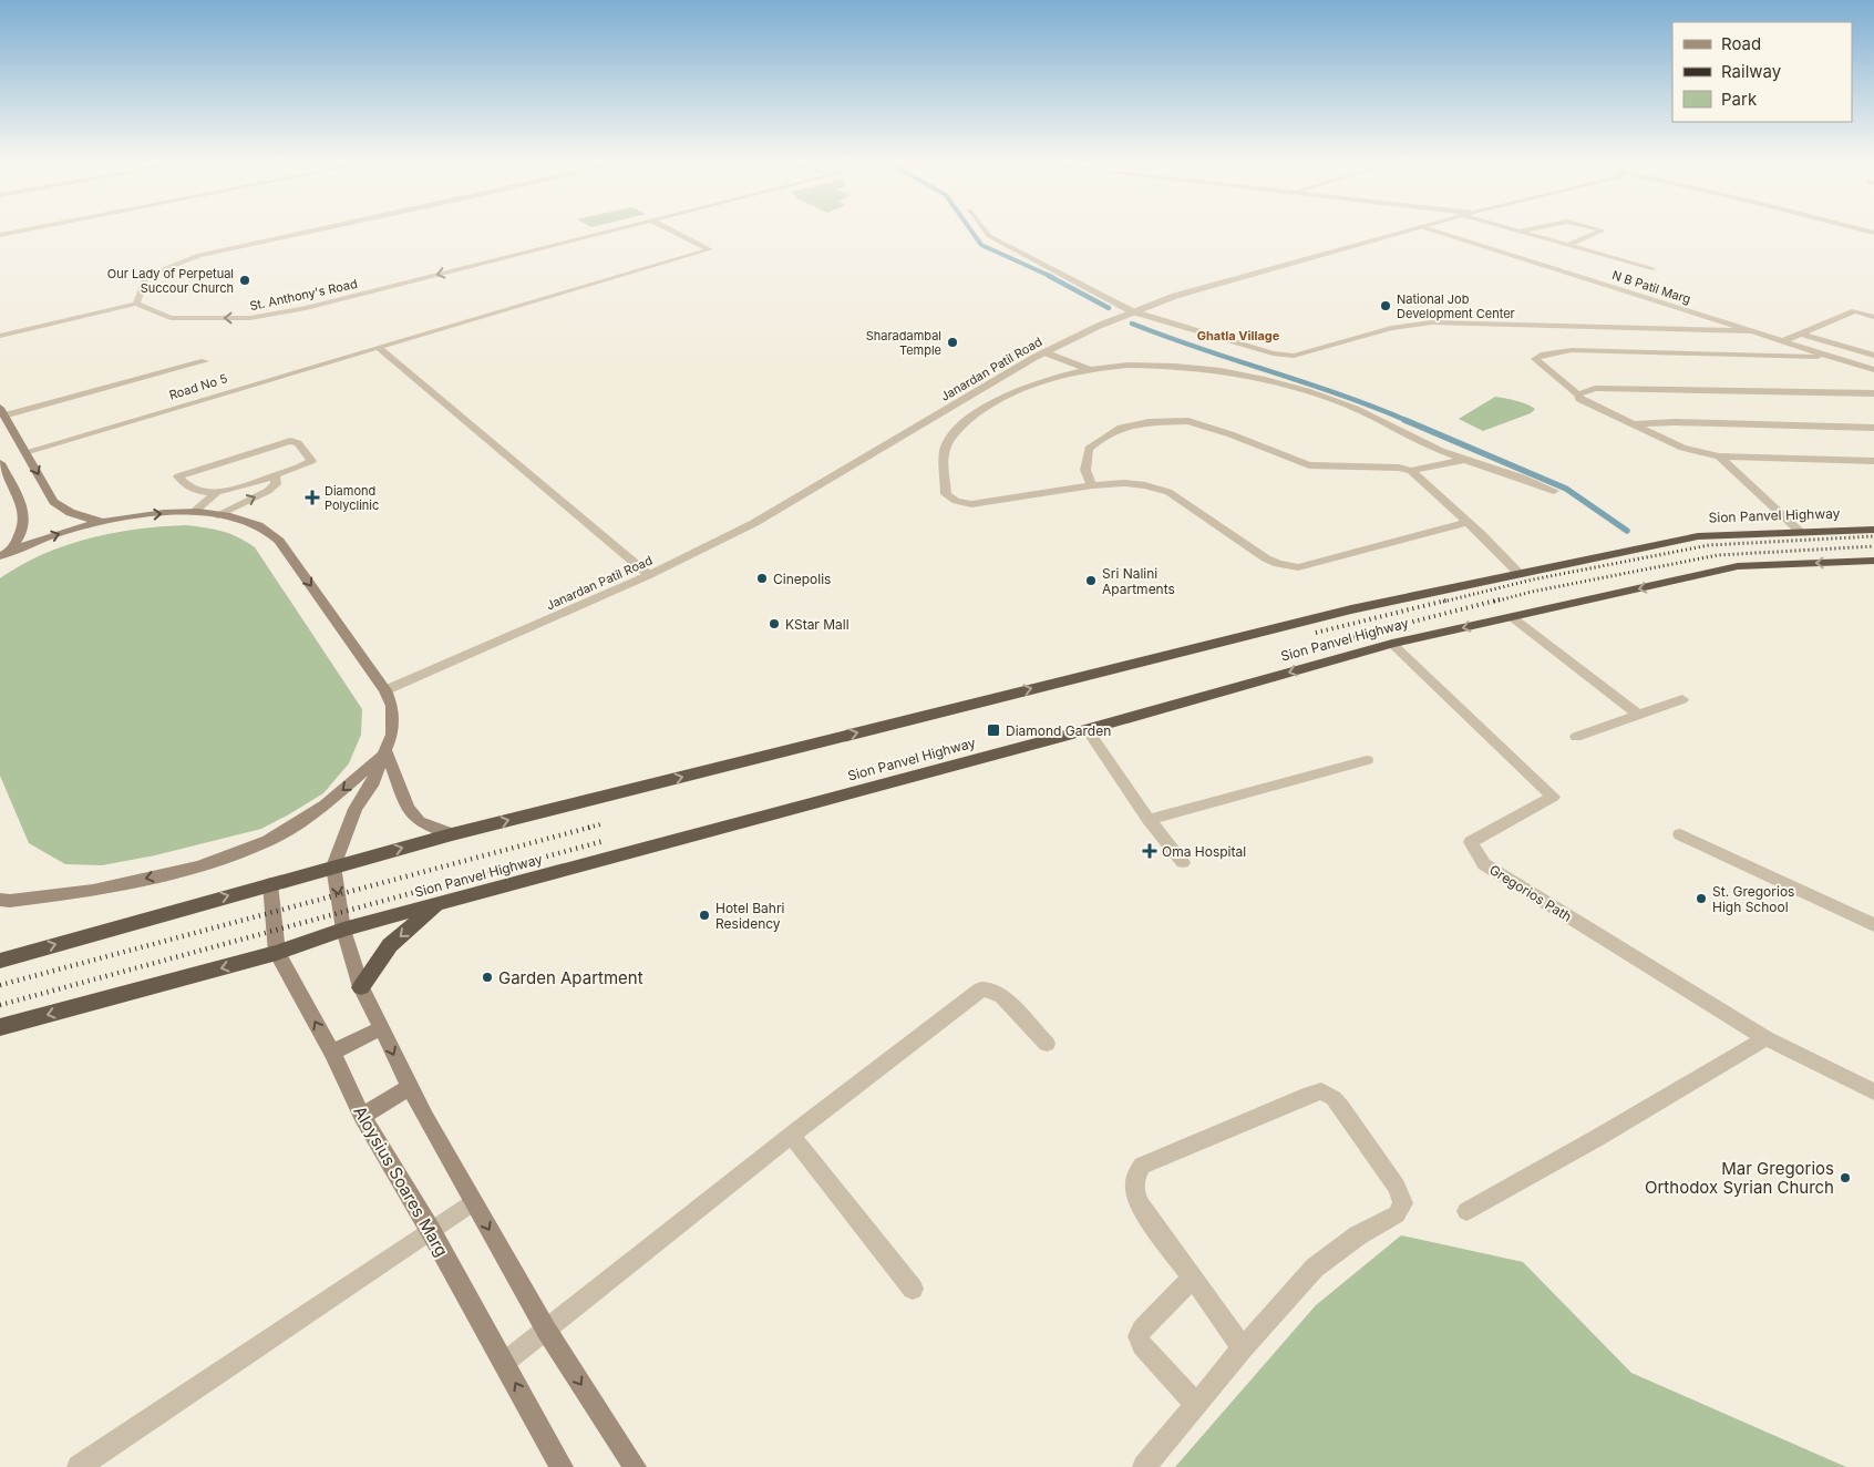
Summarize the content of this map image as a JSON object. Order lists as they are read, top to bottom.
{
  "streets": {
    "highway": ["Sion Panvel Highway"],
    "main road": ["Aloysius Soares Marg"],
    "street": [
      "N B Patil Marg",
      "St. Anthony's Road",
      "Janardan Patil Road",
      "Road No 5",
      "Gregorios Path"
    ]
  },
  "crossings": [
    ["Sion Panvel Highway", "Gregorios Path"],
    ["Sion Panvel Highway", "Aloysius Soares Marg"]
  ],
  "districts": ["Ghatla Village"],
  "places": {
    "other": [
      "Our Lady of Perpetual Succour Church",
      "National Job Development Center",
      "Sharadambal Temple",
      "Cinepolis",
      "Sri Nalini Apartments",
      "KStar Mall",
      "St. Gregorios High School",
      "Hotel Bahri Residency",
      "Garden Apartment",
      "Mar Gregorios Orthodox Syrian Church"
    ],
    "health": ["Diamond Polyclinic", "Oma Hospital"],
    "transit": ["Diamond Garden"]
  },
  "legend": ["Road", "Railway", "Park"]
}
